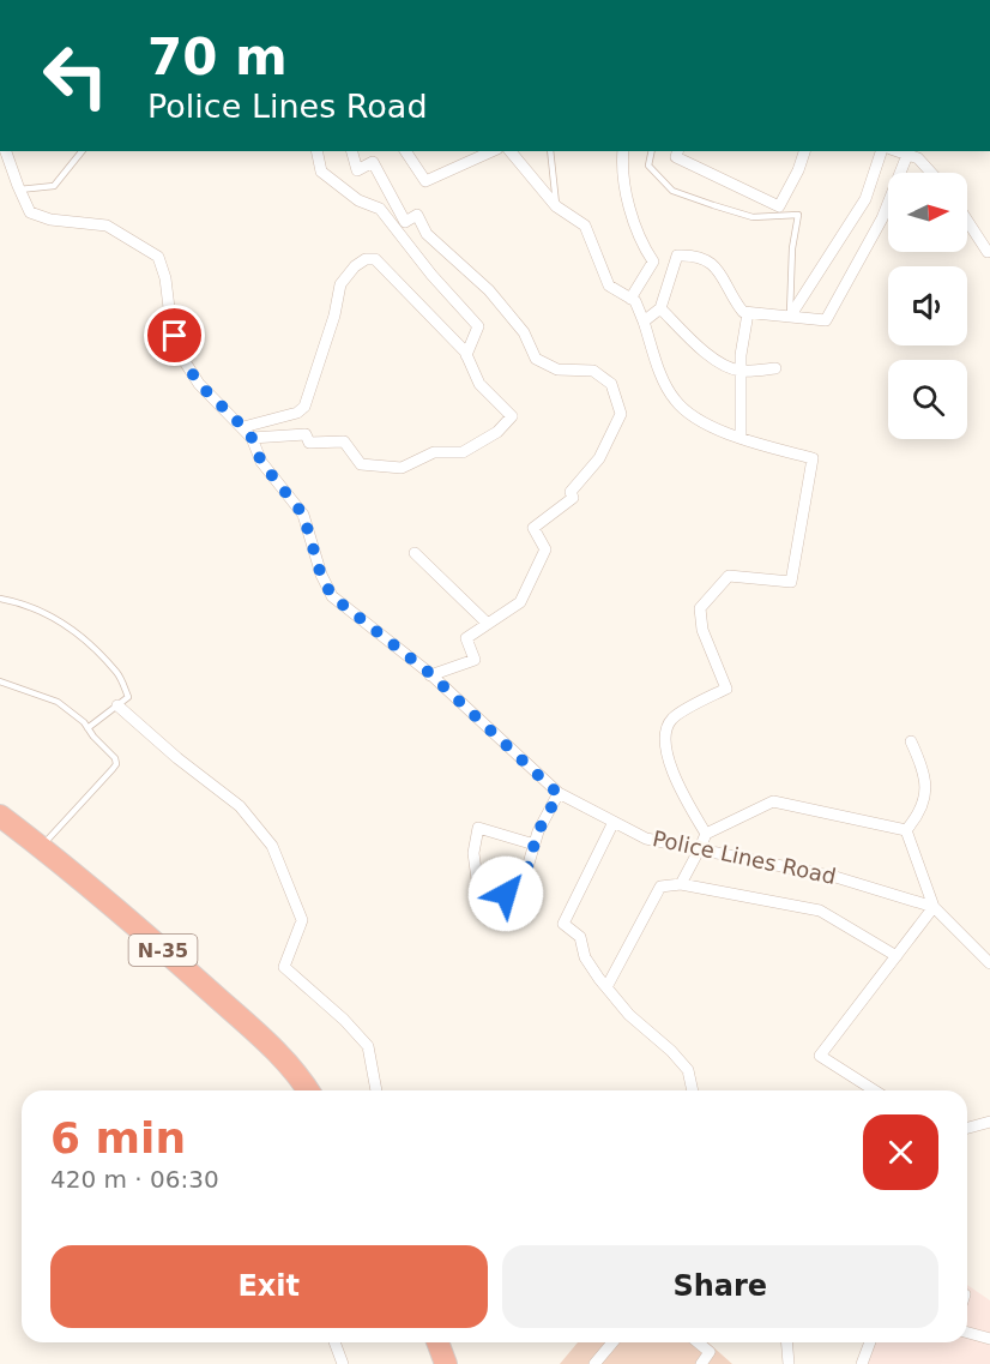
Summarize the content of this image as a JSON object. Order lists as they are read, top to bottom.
{
  "streets": {
    "highway": ["N-35"],
    "street": ["Police Lines Road"]
  },
  "north": "right",
  "page": {
    "turn": ["70 m", "Police Lines Road"],
    "heading": ["6 min", "420 m · 06:30"],
    "buttons": ["Exit", "Share"]
  }
}
